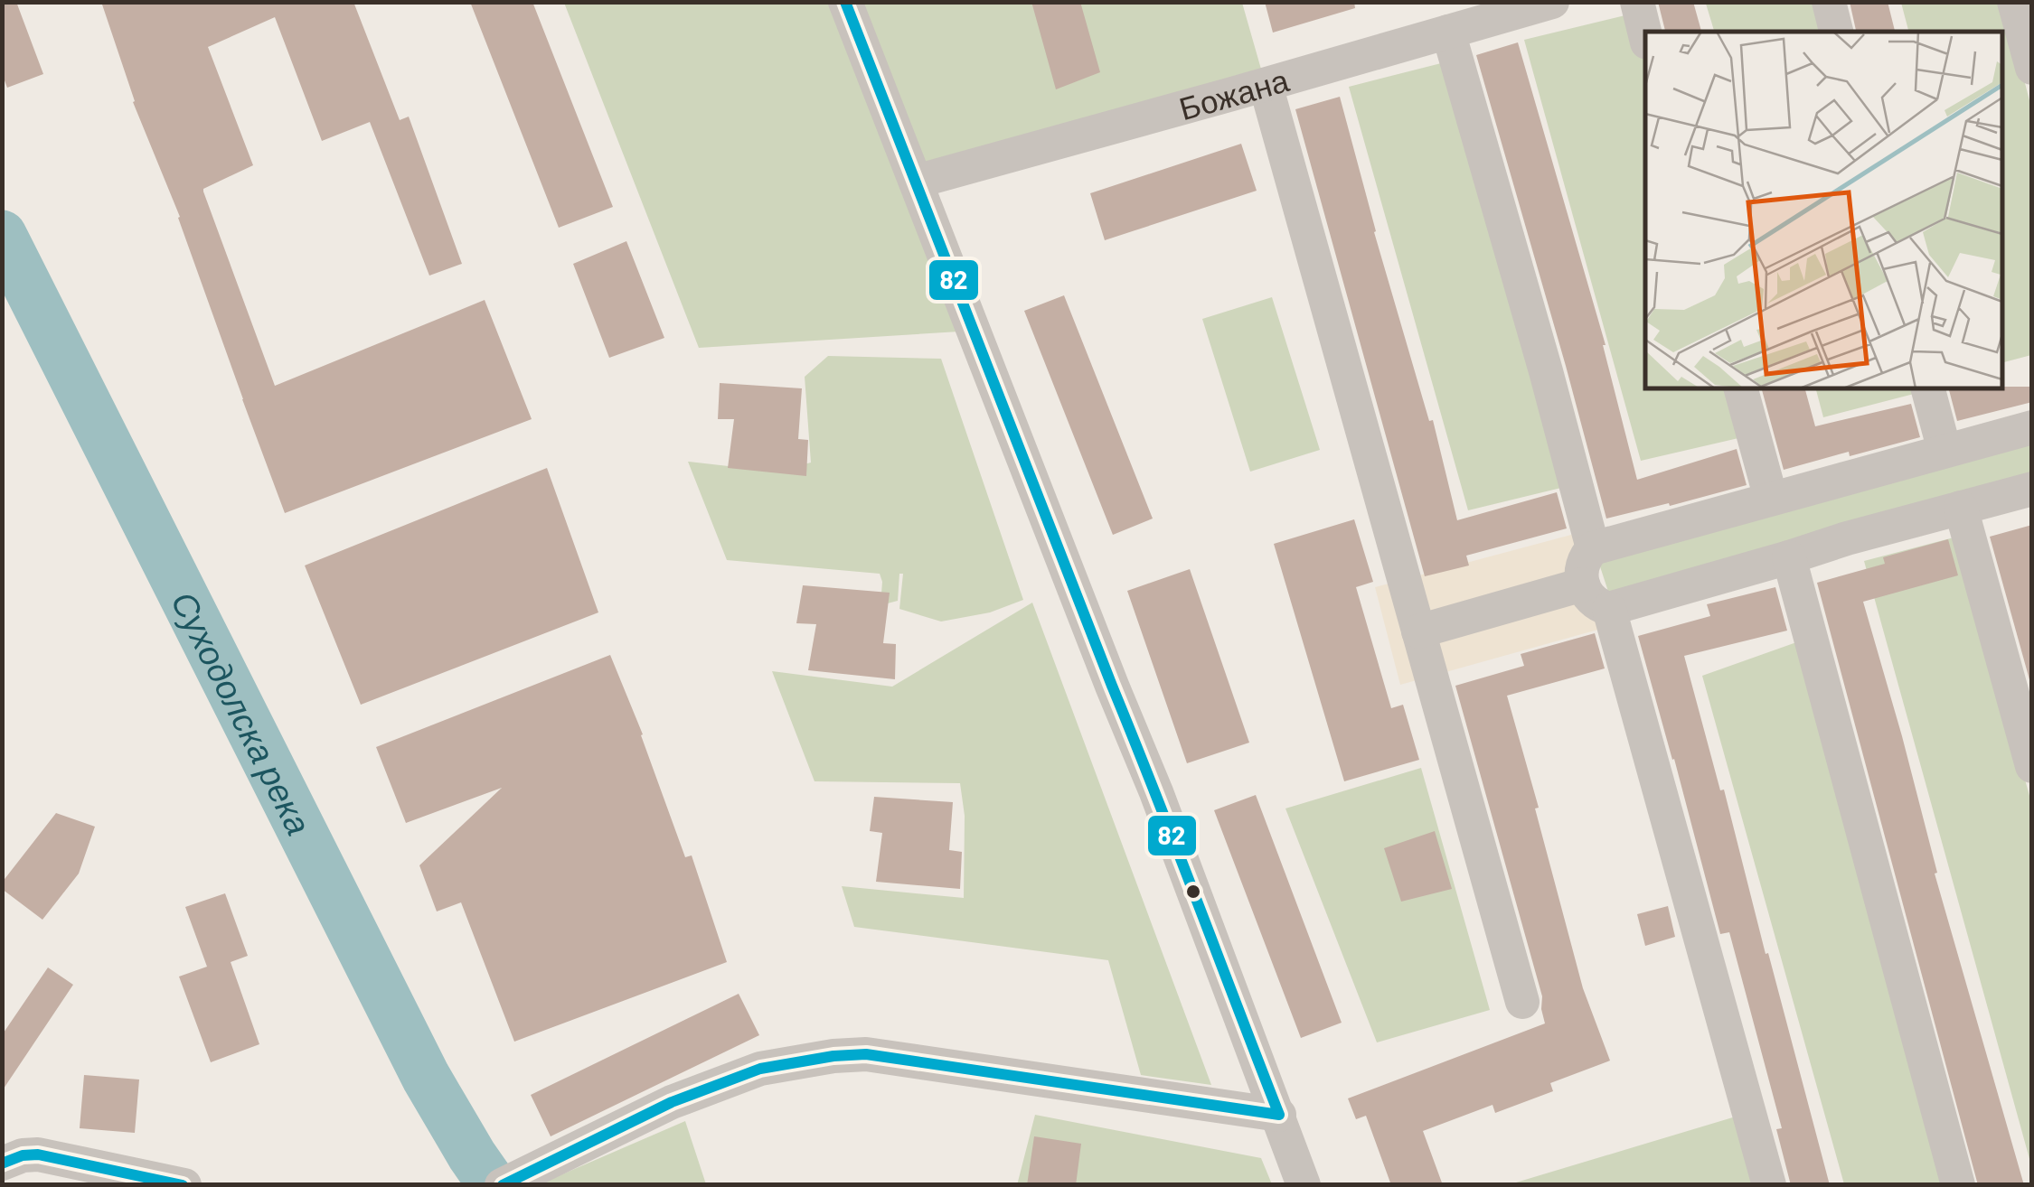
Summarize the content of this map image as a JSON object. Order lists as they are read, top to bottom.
{
  "streets": {
    "street": ["Божана"]
  },
  "water": ["Суходолска река"],
  "lines": ["transit line 82"]
}
